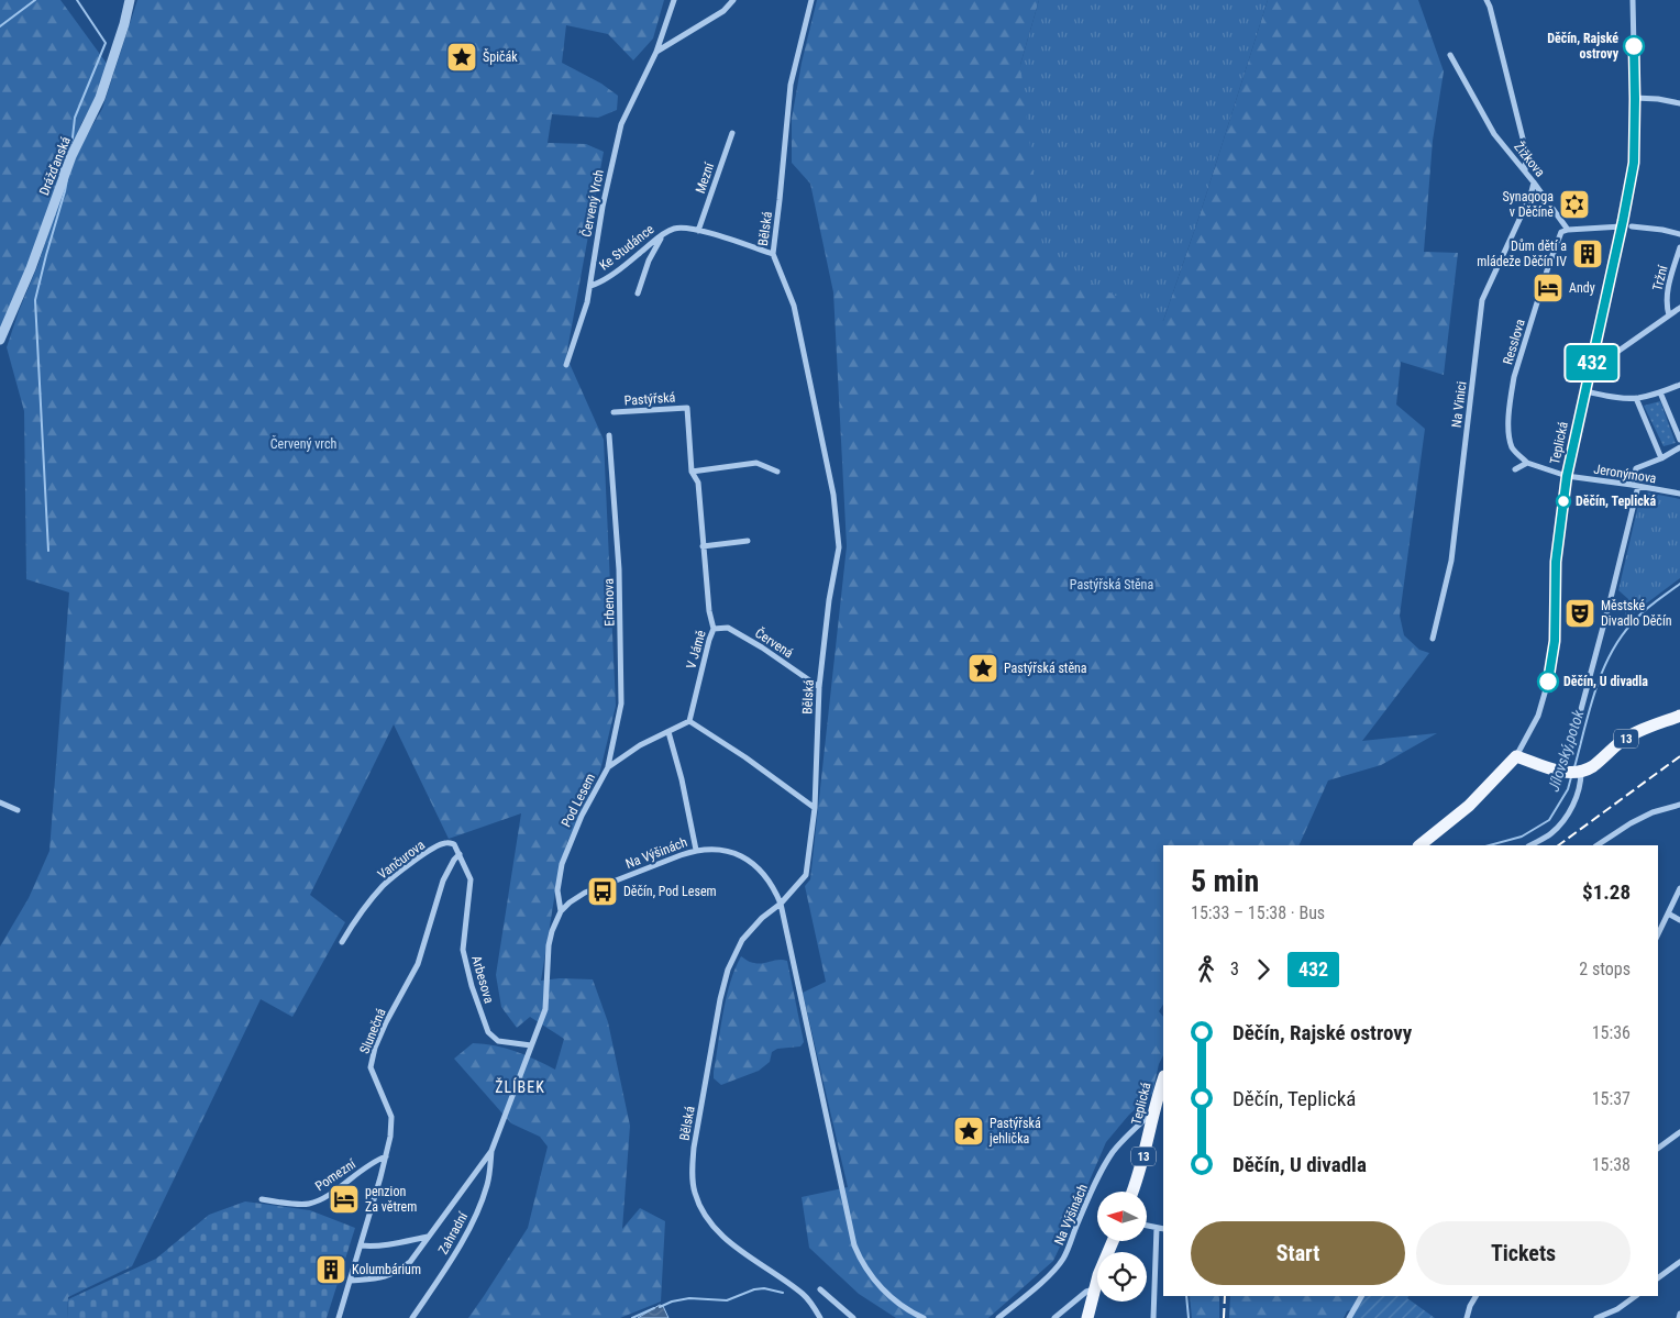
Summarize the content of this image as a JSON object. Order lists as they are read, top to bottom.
{
  "streets": {
    "main road": ["Teplická", "13"],
    "street": [
      "Žižkova",
      "Drážďanská",
      "Mezní",
      "Červený Vrch",
      "Bělská",
      "Ke Studánce",
      "Tržní",
      "Resslova",
      "Pastýřská",
      "Na Vinici",
      "Jeronýmova",
      "Erbenova",
      "Červená",
      "V Jámě",
      "Pod Lesem",
      "Na Výšinách",
      "Vančurova",
      "Arbesova",
      "Slunečná",
      "Pomezní",
      "Zahradní"
    ]
  },
  "crossings": [
    ["Žižkova", "Resslova"],
    ["Žižkova", "Na Vinici"],
    ["Mezní", "Ke Studánce"],
    ["Červený Vrch", "Ke Studánce"],
    ["Bělská", "Ke Studánce"],
    ["Bělská", "Červená"],
    ["Bělská", "Na Výšinách"],
    ["Resslova", "Jeronýmova"],
    ["Pastýřská", "V Jámě"],
    ["Teplická", "Jeronýmova"],
    ["Teplická", "Na Výšinách"],
    ["Erbenova", "Pod Lesem"],
    ["Červená", "V Jámě"],
    ["Pod Lesem", "Na Výšinách"],
    ["Vančurova", "Arbesova"],
    ["Vančurova", "Slunečná"],
    ["Arbesova", "Slunečná"],
    ["Slunečná", "Pomezní"]
  ],
  "districts": ["ŽLÍBEK"],
  "water": ["Jílovský potok"],
  "parks": ["Červený vrch", "Pastýřská Stěna"],
  "places": {
    "other": ["Děčín, Rajské ostrovy", "Děčín, Teplická", "Děčín, U divadla"],
    "place": ["Špičák", "Pastýřská stěna", "Pastýřská jehlička"],
    "synagogue": ["Synagoga v Děčíně"],
    "building": ["Dům dětí a mládeže Děčín IV", "Kolumbárium"],
    "hotel": ["Andy", "penzion Za větrem"],
    "theatre": ["Městské Divadlo Děčín"],
    "bus stop": ["Děčín, Pod Lesem"]
  },
  "lines": ["bus line 432"],
  "north": "left",
  "page": {
    "on_map": "432",
    "heading": ["5 min", "15:33 – 15:38 · Bus", "$1.28"],
    "legs": ["3", "432", "2 stops"],
    "list": [
      {
        "name": "Děčín, Rajské ostrovy",
        "value": "15:36"
      },
      {
        "name": "Děčín, Teplická",
        "value": "15:37"
      },
      {
        "name": "Děčín, U divadla",
        "value": "15:38"
      }
    ],
    "buttons": ["Start", "Tickets"]
  }
}
